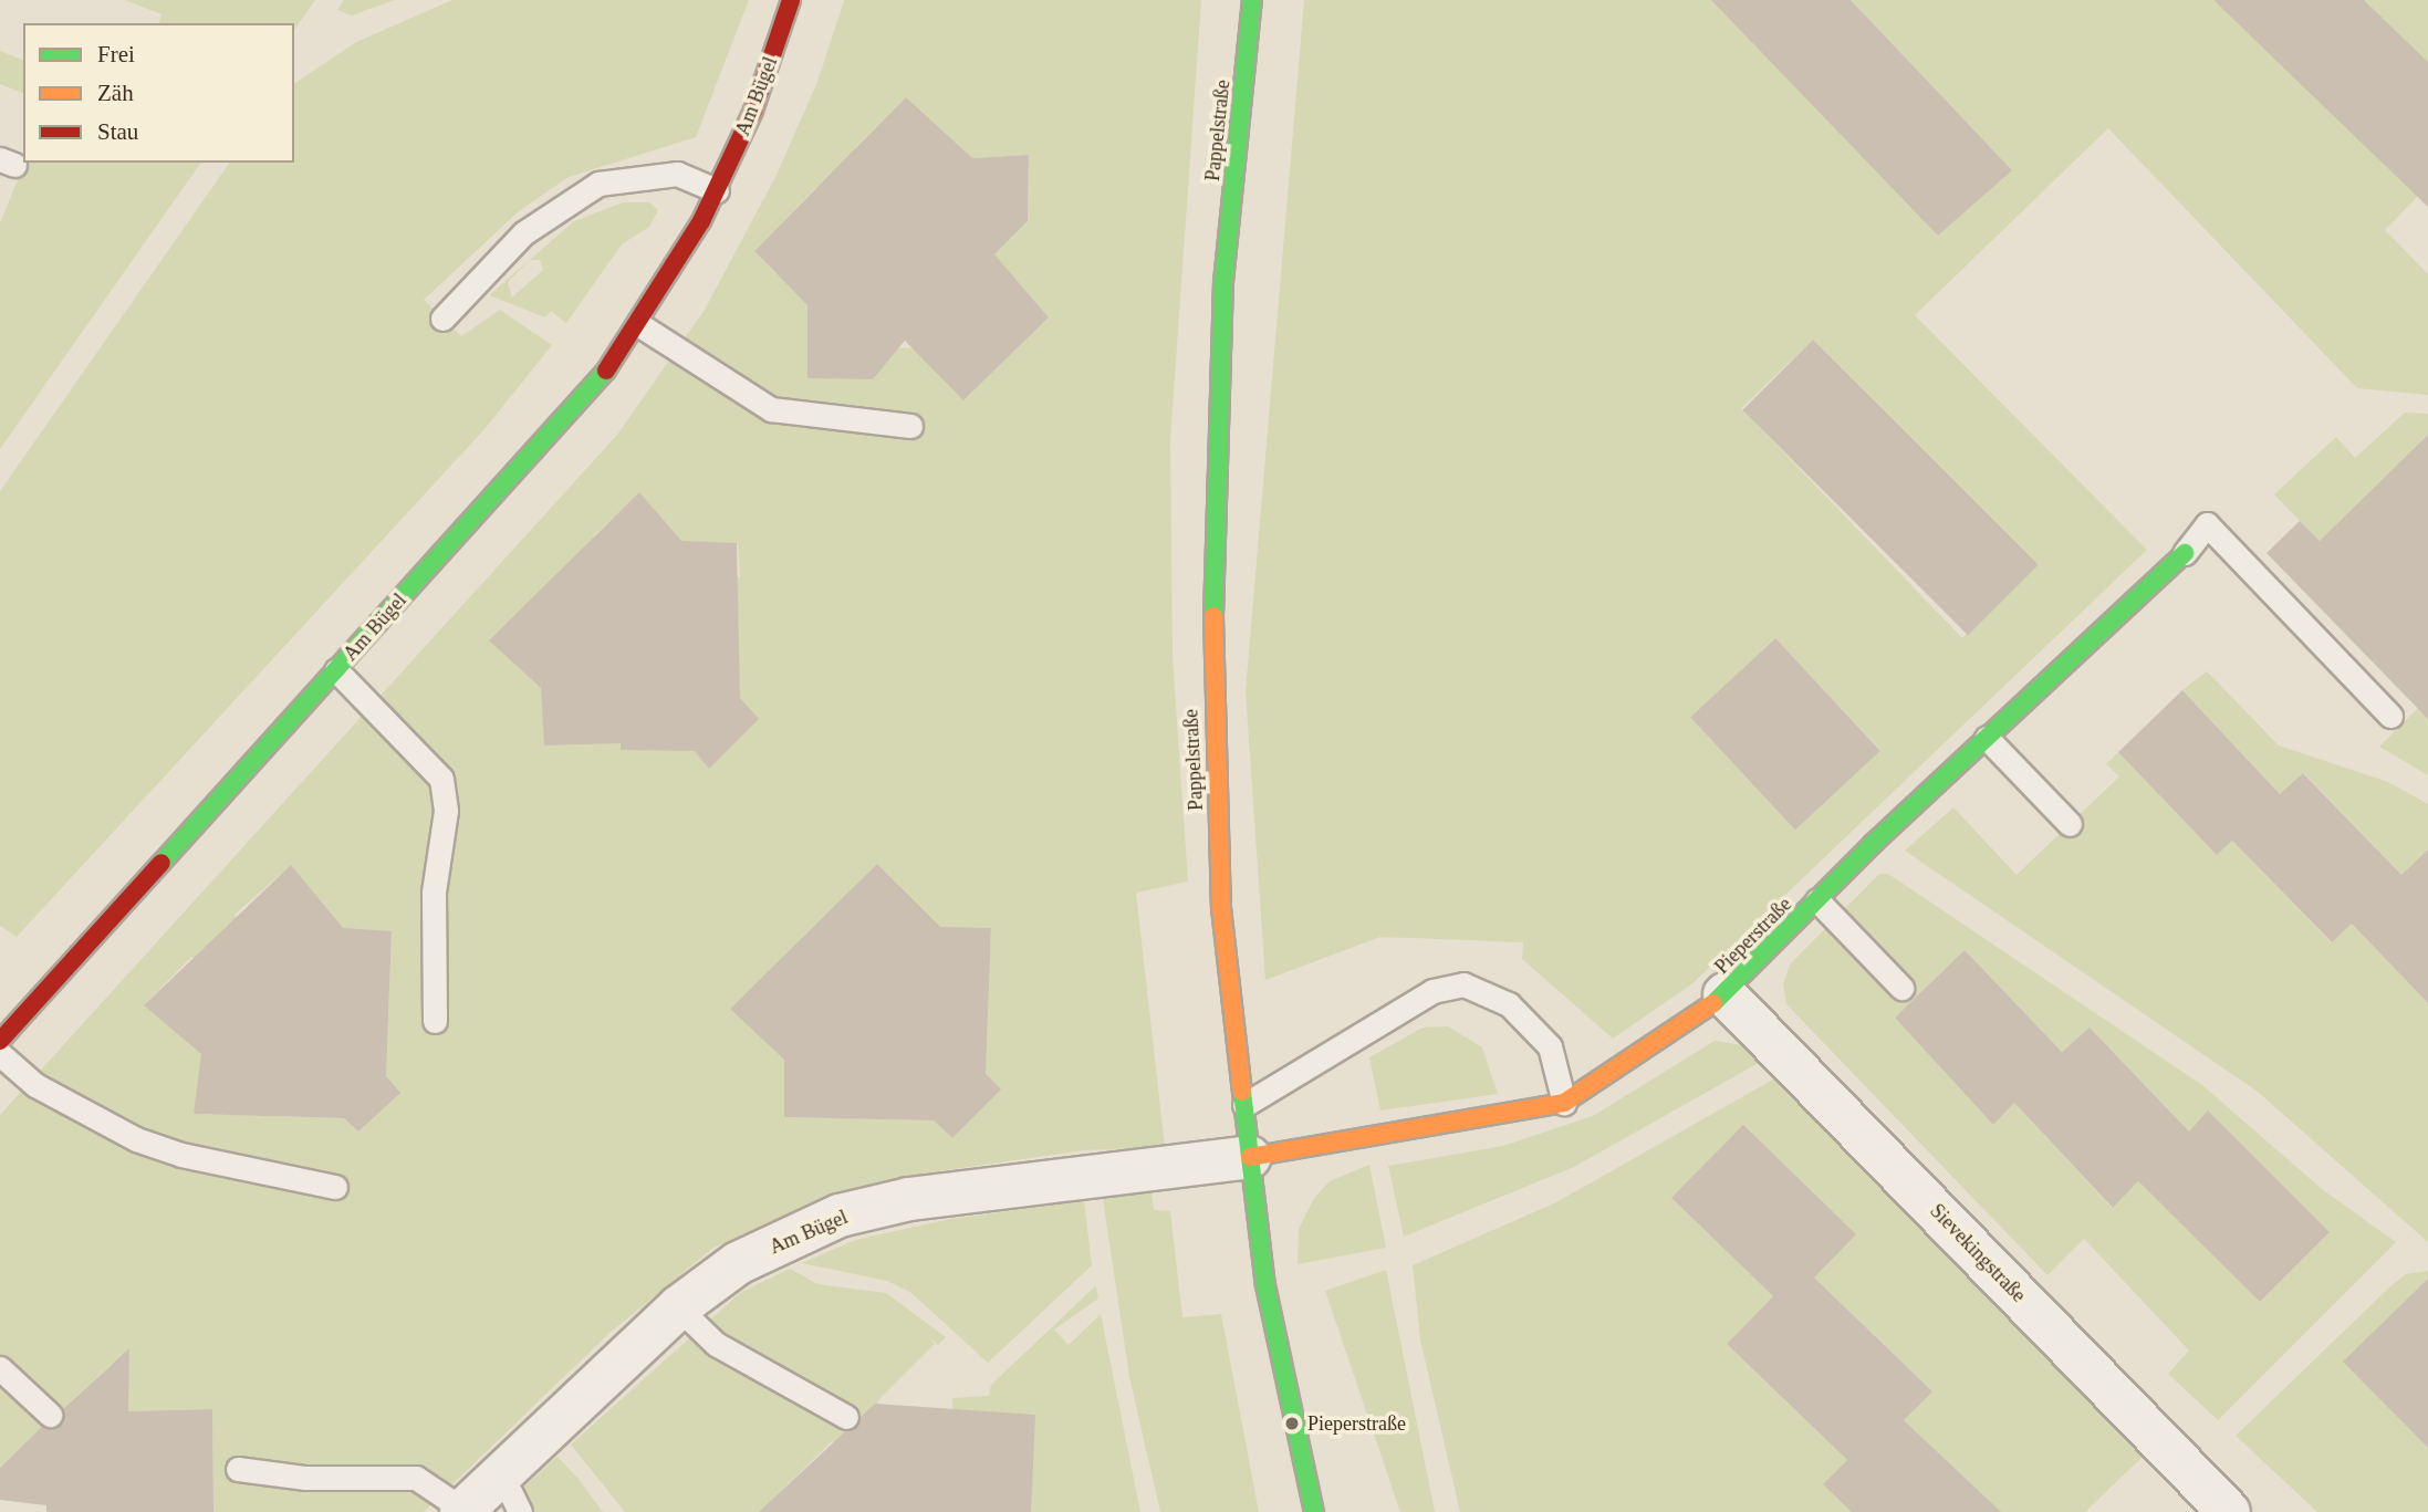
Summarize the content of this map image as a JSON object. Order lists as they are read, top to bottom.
{
  "streets": {
    "street": [
      "Am Bügel",
      "Pappelstraße",
      "Pieperstraße",
      "Sievekingstraße"
    ]
  },
  "crossings": [
    ["Am Bügel", "Pappelstraße"],
    ["Am Bügel", "Pieperstraße"],
    ["Pappelstraße", "Pieperstraße"],
    ["Pieperstraße", "Sievekingstraße"]
  ],
  "places": ["Pieperstraße"],
  "legend": ["Frei", "Zäh", "Stau"]
}
